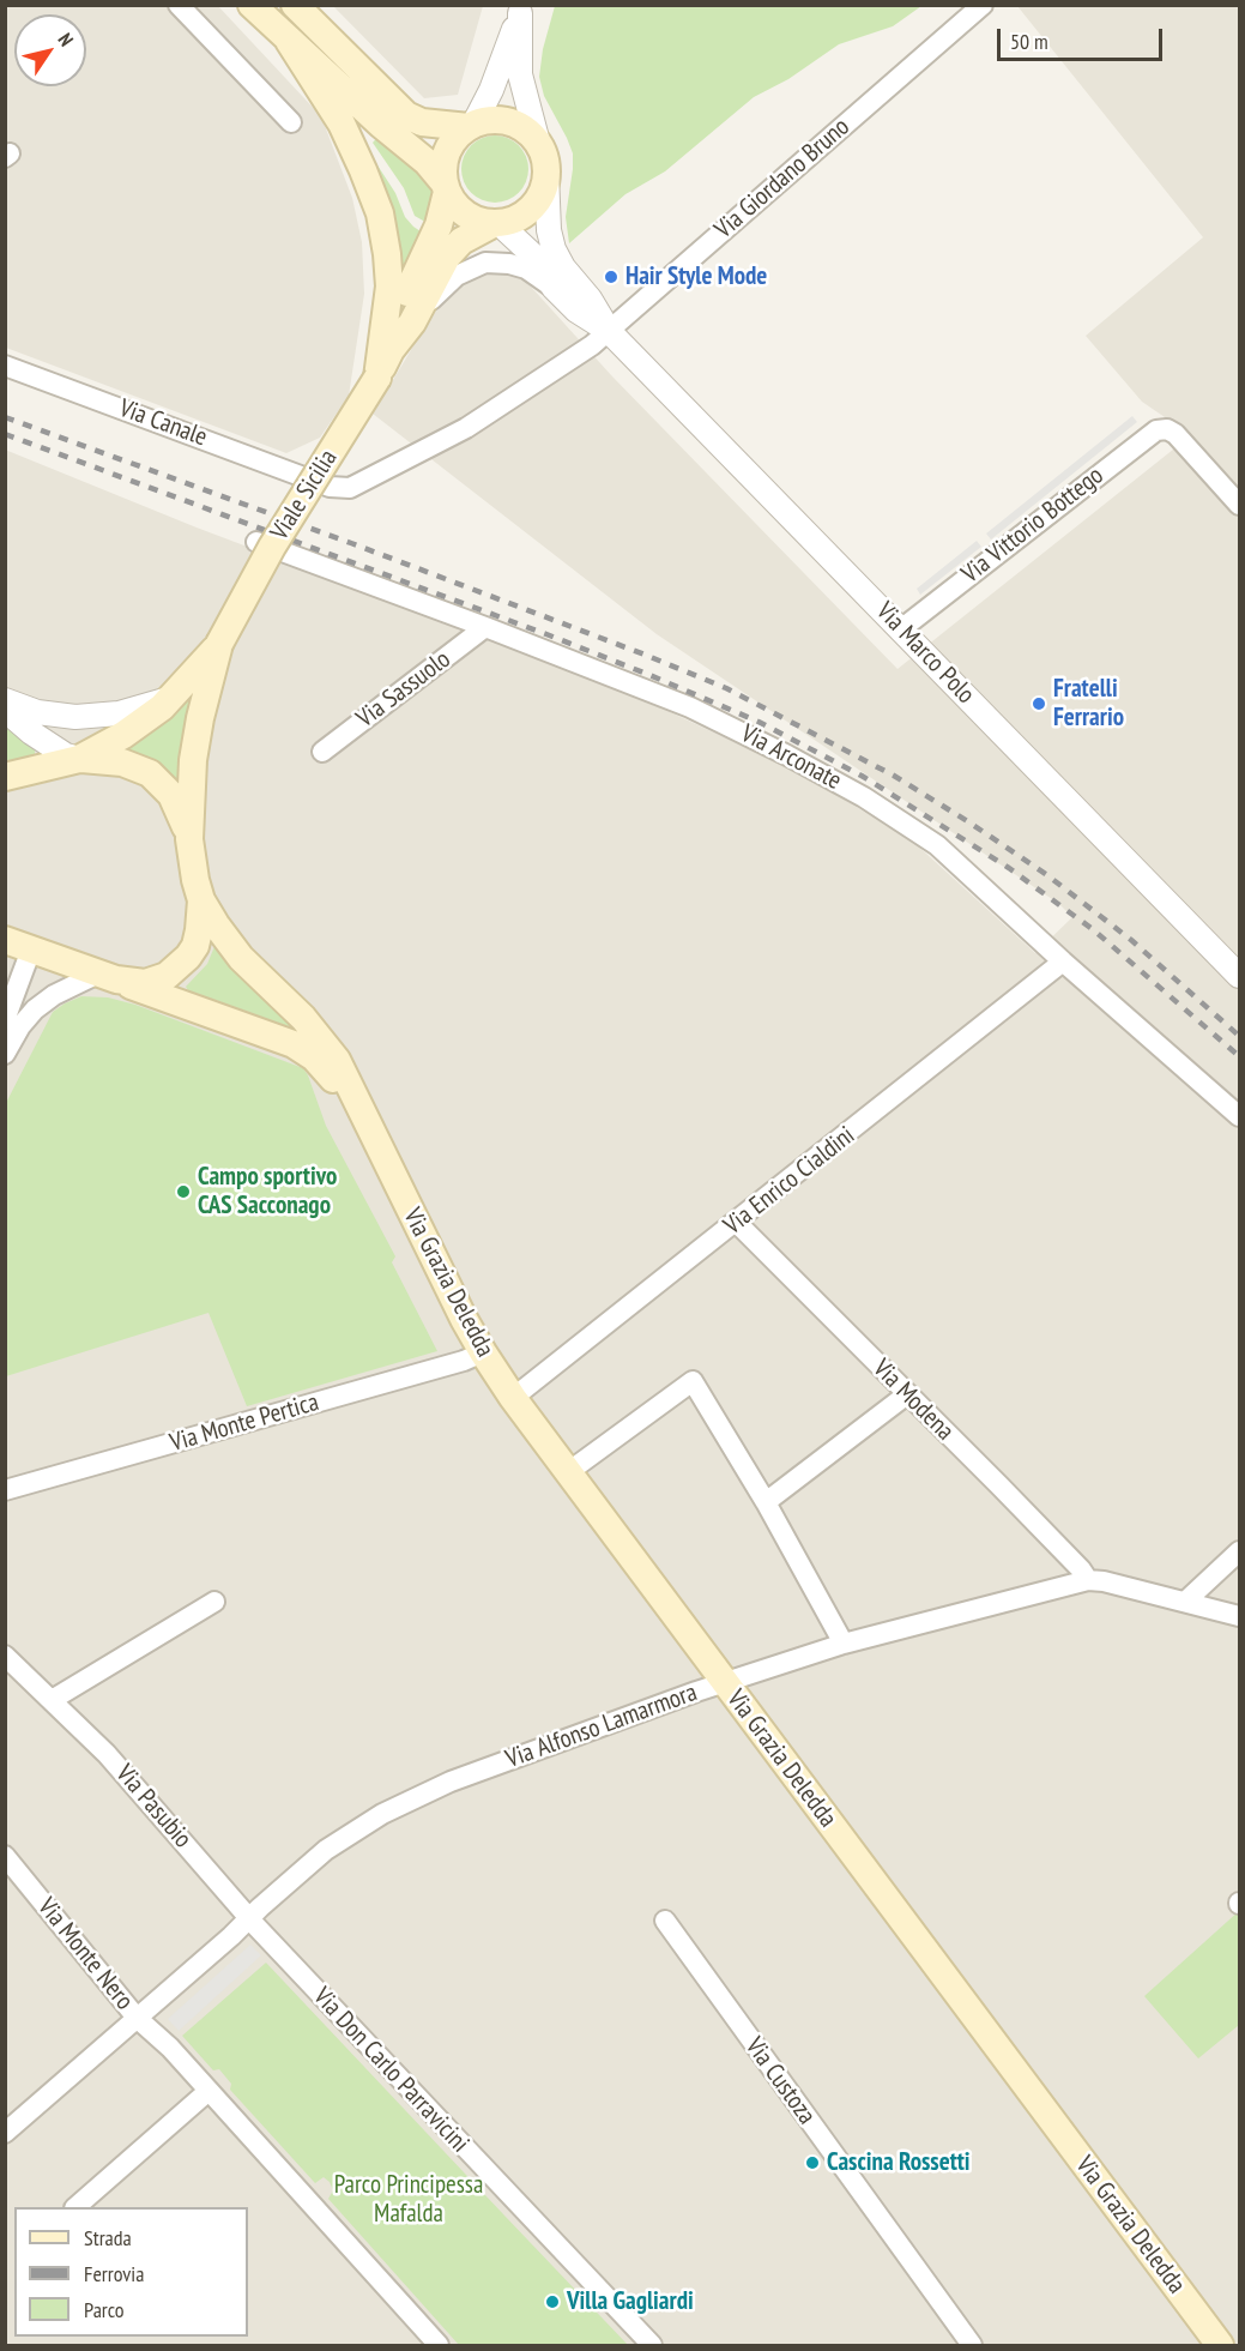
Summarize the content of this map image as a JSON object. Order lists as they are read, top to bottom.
{
  "streets": {
    "main road": ["Viale Sicilia", "Via Grazia Deledda"],
    "street": [
      "Via Giordano Bruno",
      "Via Canale",
      "Via Vittorio Bottego",
      "Via Marco Polo",
      "Via Sassuolo",
      "Via Arconate",
      "Via Enrico Cialdini",
      "Via Modena",
      "Via Monte Pertica",
      "Via Alfonso Lamarmora",
      "Via Pasubio",
      "Via Monte Nero",
      "Via Don Carlo Parravicini",
      "Via Custoza"
    ]
  },
  "crossings": [
    ["Via Giordano Bruno", "Via Canale"],
    ["Via Giordano Bruno", "Via Marco Polo"],
    ["Via Vittorio Bottego", "Via Marco Polo"],
    ["Via Sassuolo", "Via Arconate"],
    ["Via Arconate", "Via Enrico Cialdini"],
    ["Via Enrico Cialdini", "Via Grazia Deledda"],
    ["Via Enrico Cialdini", "Via Modena"],
    ["Via Grazia Deledda", "Via Monte Pertica"],
    ["Via Grazia Deledda", "Via Alfonso Lamarmora"],
    ["Via Modena", "Via Alfonso Lamarmora"],
    ["Via Alfonso Lamarmora", "Via Pasubio"],
    ["Via Alfonso Lamarmora", "Via Monte Nero"],
    ["Via Alfonso Lamarmora", "Via Don Carlo Parravicini"],
    ["Via Pasubio", "Via Don Carlo Parravicini"]
  ],
  "parks": ["Parco Principessa Mafalda"],
  "places": [
    "Hair Style Mode",
    "Fratelli Ferrario",
    "Campo sportivo CAS Sacconago",
    "Cascina Rossetti",
    "Villa Gagliardi"
  ],
  "legend": ["Strada", "Ferrovia", "Parco"],
  "scale_bar": "50 m",
  "north": "top right"
}
